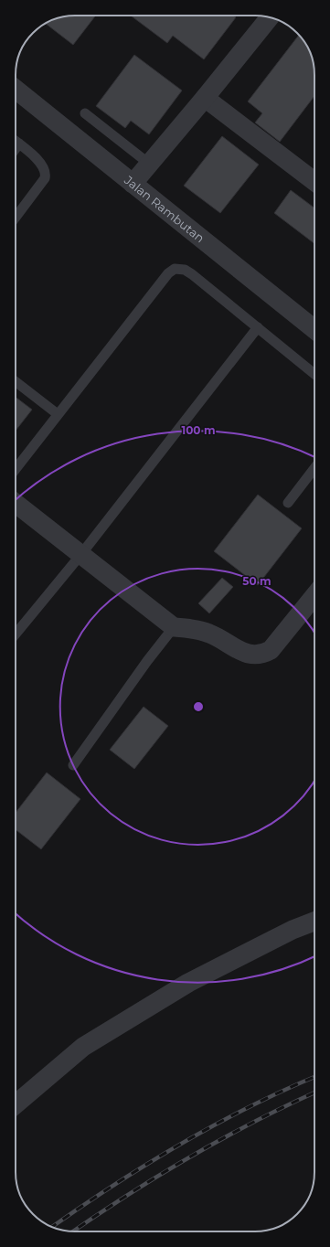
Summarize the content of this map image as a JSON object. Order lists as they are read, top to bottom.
{
  "streets": {
    "street": ["Jalan Rambutan"]
  },
  "rings": ["100 m", "50 m"]
}
